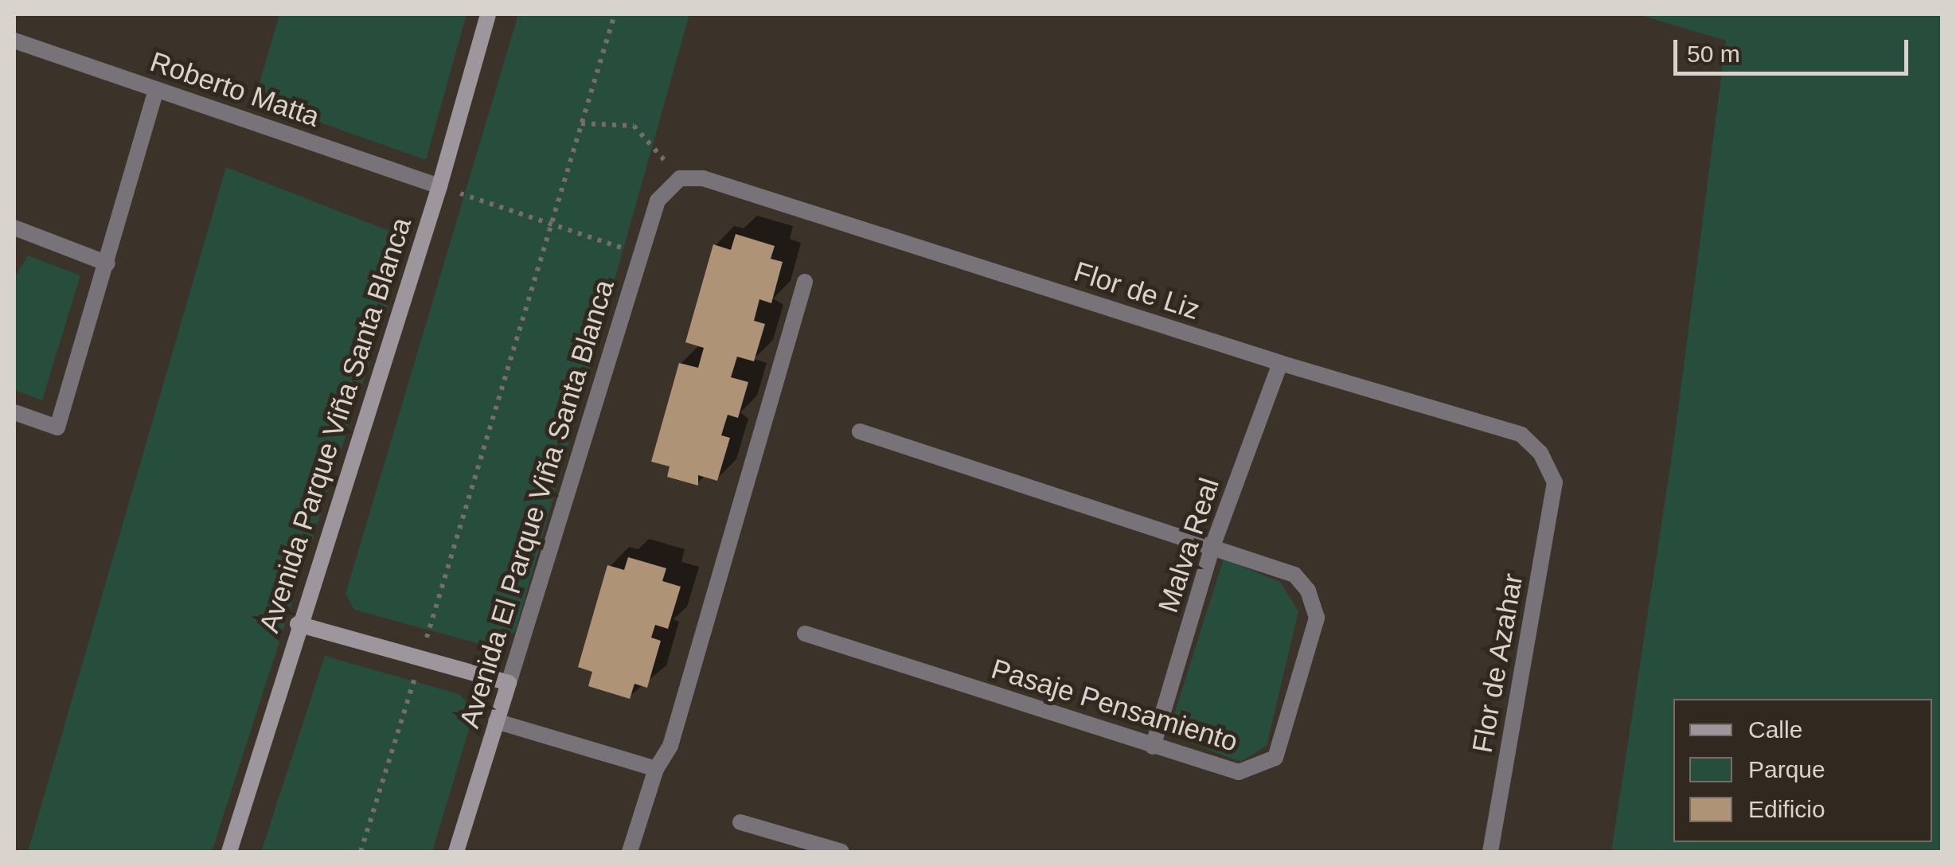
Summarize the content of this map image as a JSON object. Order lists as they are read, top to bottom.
{
  "streets": {
    "street": [
      "Roberto Matta",
      "Flor de Liz",
      "Avenida Parque Viña Santa Blanca",
      "Avenida El Parque Viña Santa Blanca",
      "Malva Real",
      "Flor de Azahar",
      "Pasaje Pensamiento"
    ]
  },
  "crossings": [
    ["Roberto Matta", "Avenida Parque Viña Santa Blanca"],
    ["Flor de Liz", "Avenida El Parque Viña Santa Blanca"],
    ["Flor de Liz", "Malva Real"],
    ["Flor de Liz", "Flor de Azahar"],
    ["Malva Real", "Pasaje Pensamiento"]
  ],
  "legend": ["Calle", "Parque", "Edificio"],
  "scale_bar": "50 m"
}
